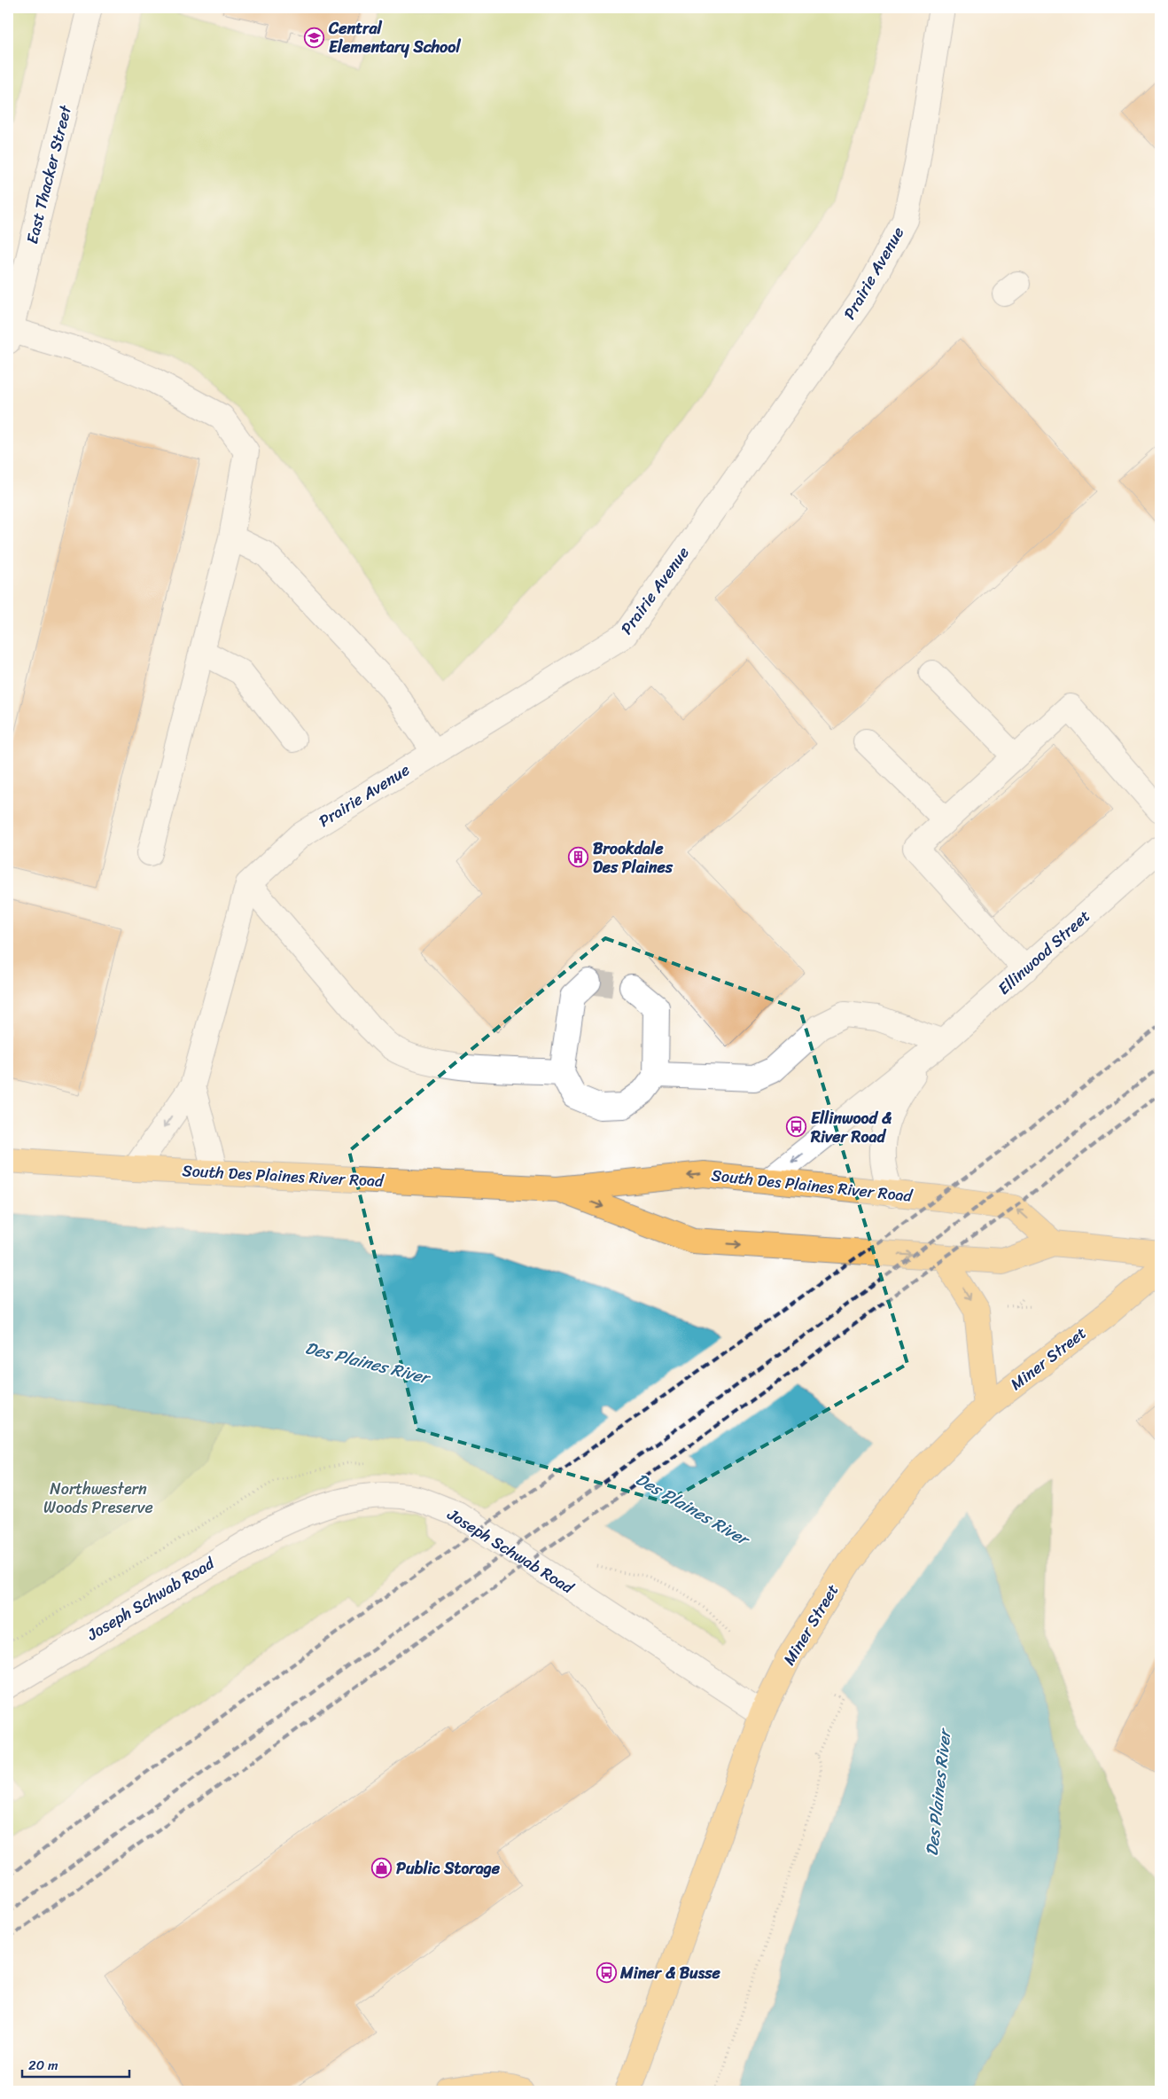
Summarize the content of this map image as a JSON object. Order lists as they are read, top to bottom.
{
  "streets": {
    "main road": ["South Des Plaines River Road", "Miner Street"],
    "street": [
      "East Thacker Street",
      "Prairie Avenue",
      "Ellinwood Street",
      "Joseph Schwab Road"
    ]
  },
  "crossings": [
    ["Ellinwood Street", "South Des Plaines River Road"],
    ["Miner Street", "Joseph Schwab Road"]
  ],
  "water": ["Des Plaines River"],
  "parks": ["Northwestern Woods Preserve"],
  "places": {
    "school or university": ["Central Elementary School"],
    "building": ["Brookdale Des Plaines"],
    "bus stop": ["Ellinwood & River Road", "Miner & Busse"],
    "shop": ["Public Storage"]
  },
  "scale_bar": "20 m"
}
